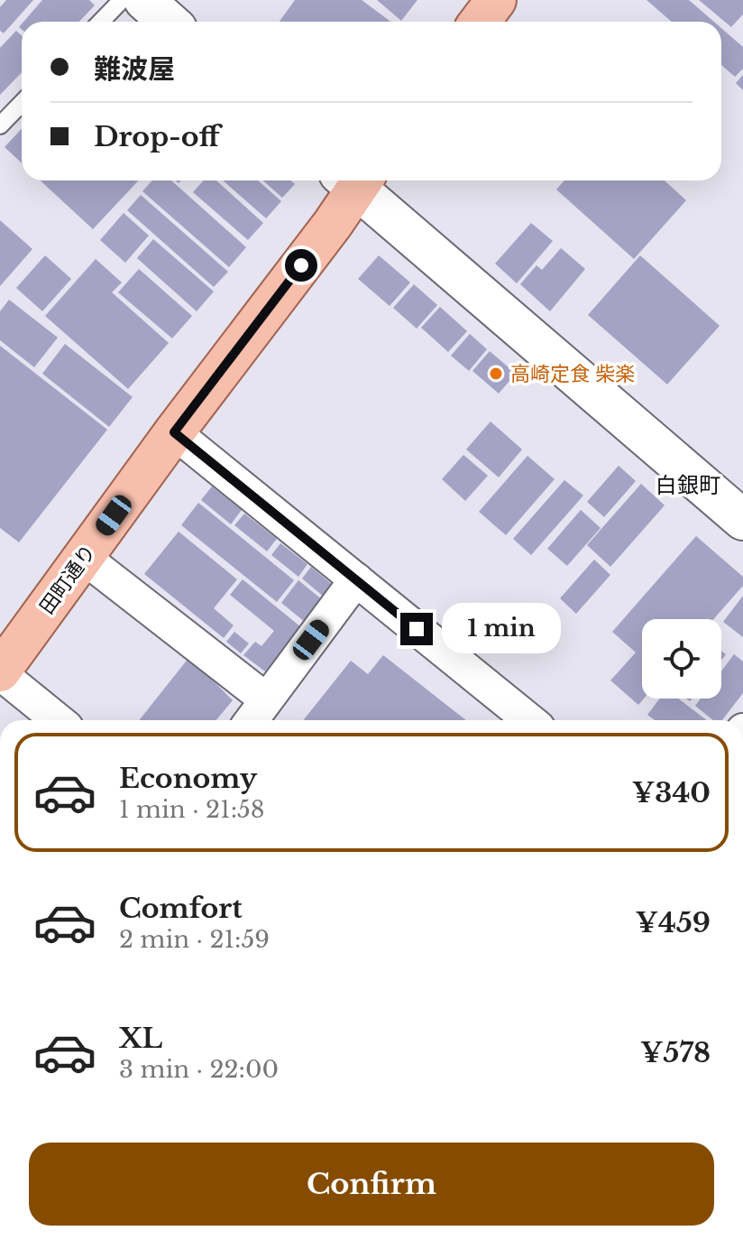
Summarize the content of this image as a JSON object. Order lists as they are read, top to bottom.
{
  "streets": {
    "main road": ["田町通り"]
  },
  "districts": ["白銀町"],
  "places": ["高崎定食 柴楽"],
  "page": {
    "banner": ["難波屋", "Drop-off"],
    "bubble": "1 min",
    "list": [
      {
        "name": "Economy",
        "note": "1 min · 21:58",
        "value": "¥340"
      },
      {
        "name": "Comfort",
        "note": "2 min · 21:59",
        "value": "¥459"
      },
      {
        "name": "XL",
        "note": "3 min · 22:00",
        "value": "¥578"
      }
    ],
    "buttons": "Confirm"
  }
}
